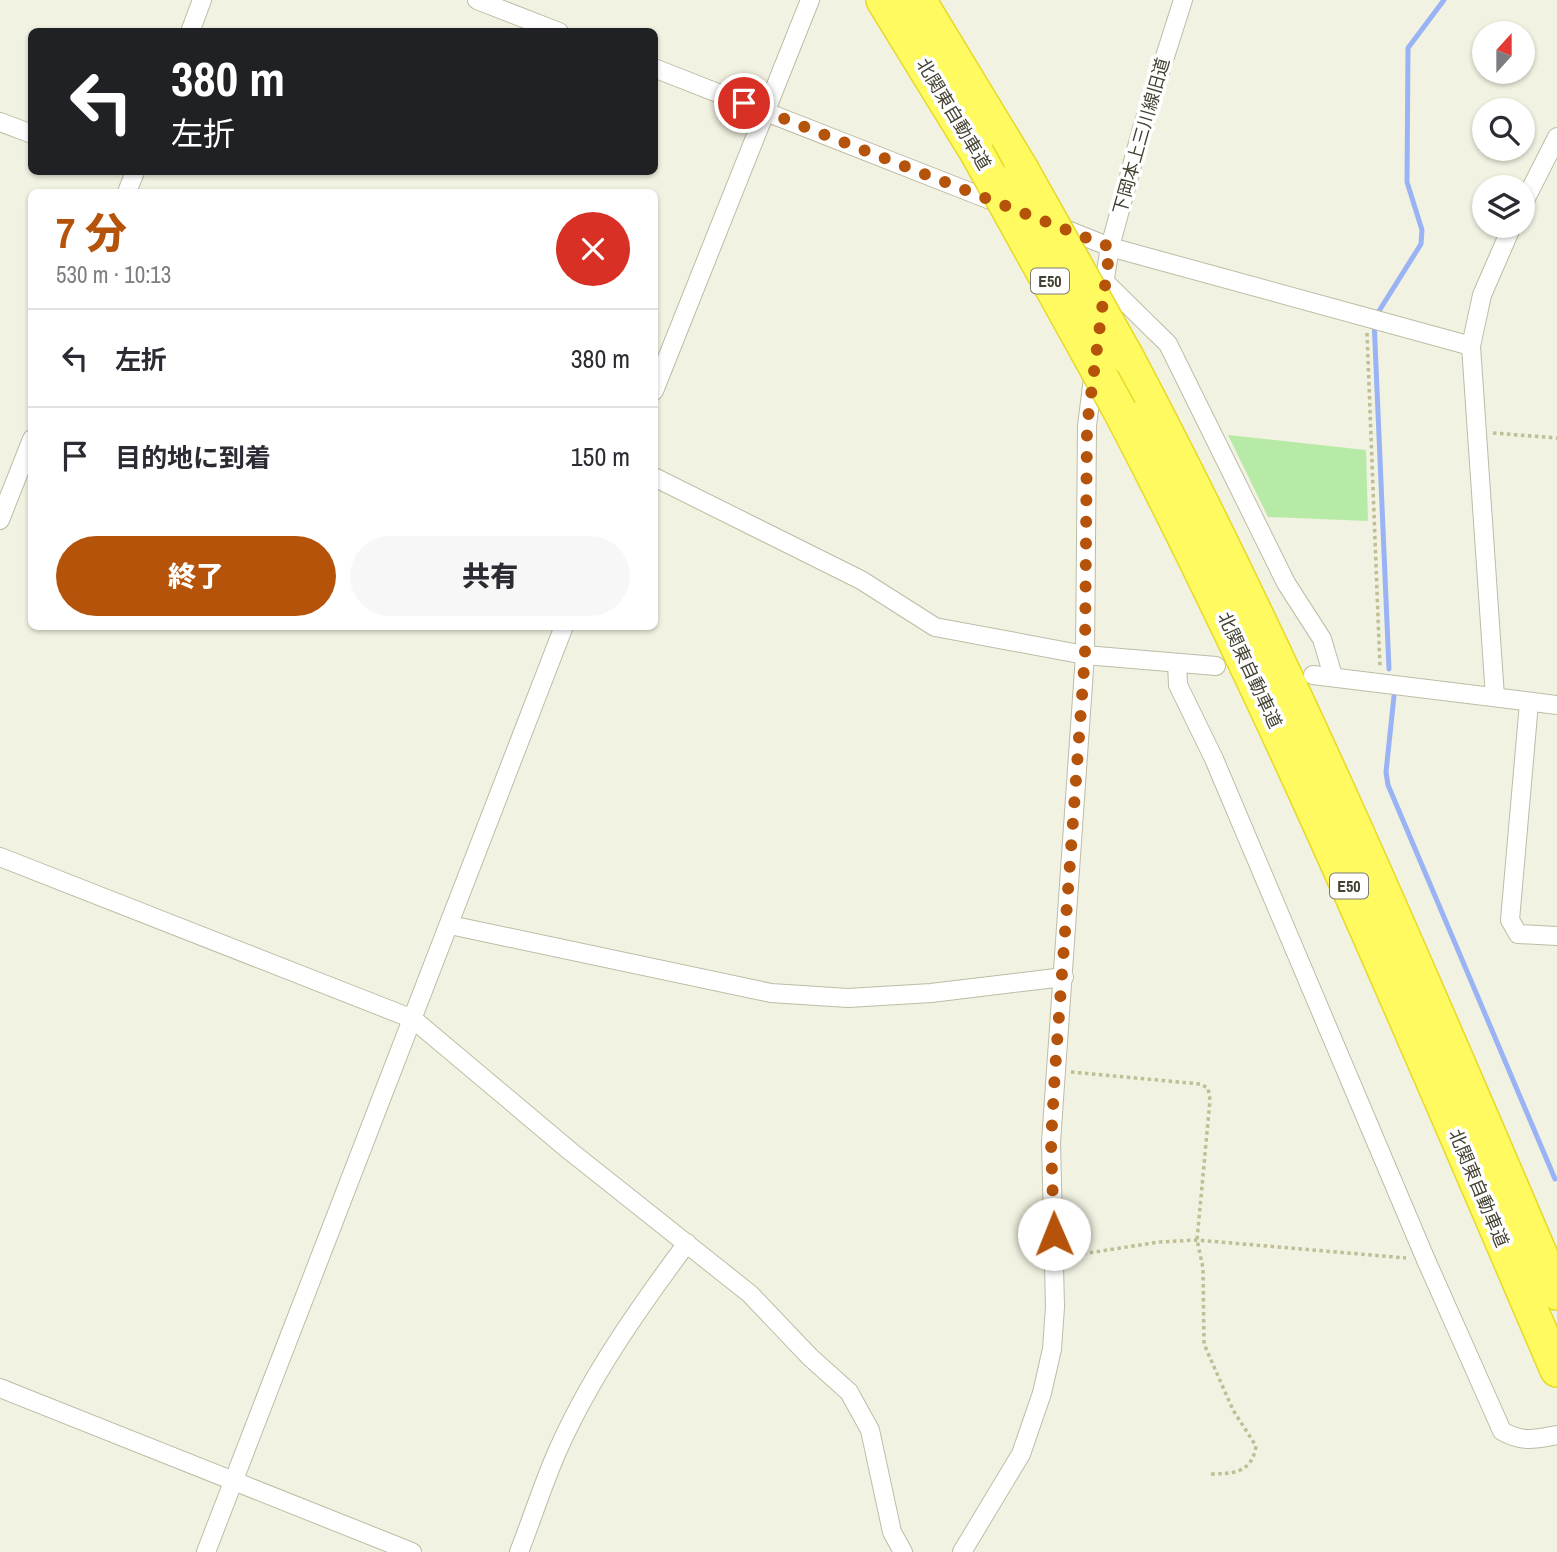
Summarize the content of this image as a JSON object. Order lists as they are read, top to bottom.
{
  "streets": {
    "highway": ["北関東自動車道", "E50"],
    "street": ["下岡本上三川線旧道"]
  },
  "north": "top",
  "page": {
    "turn": ["380 m", "左折"],
    "heading": ["7 分", "530 m · 10:13"],
    "list": [
      {
        "name": "左折",
        "value": "380 m"
      },
      {
        "name": "目的地に到着",
        "value": "150 m"
      }
    ],
    "buttons": ["終了", "共有"]
  }
}
